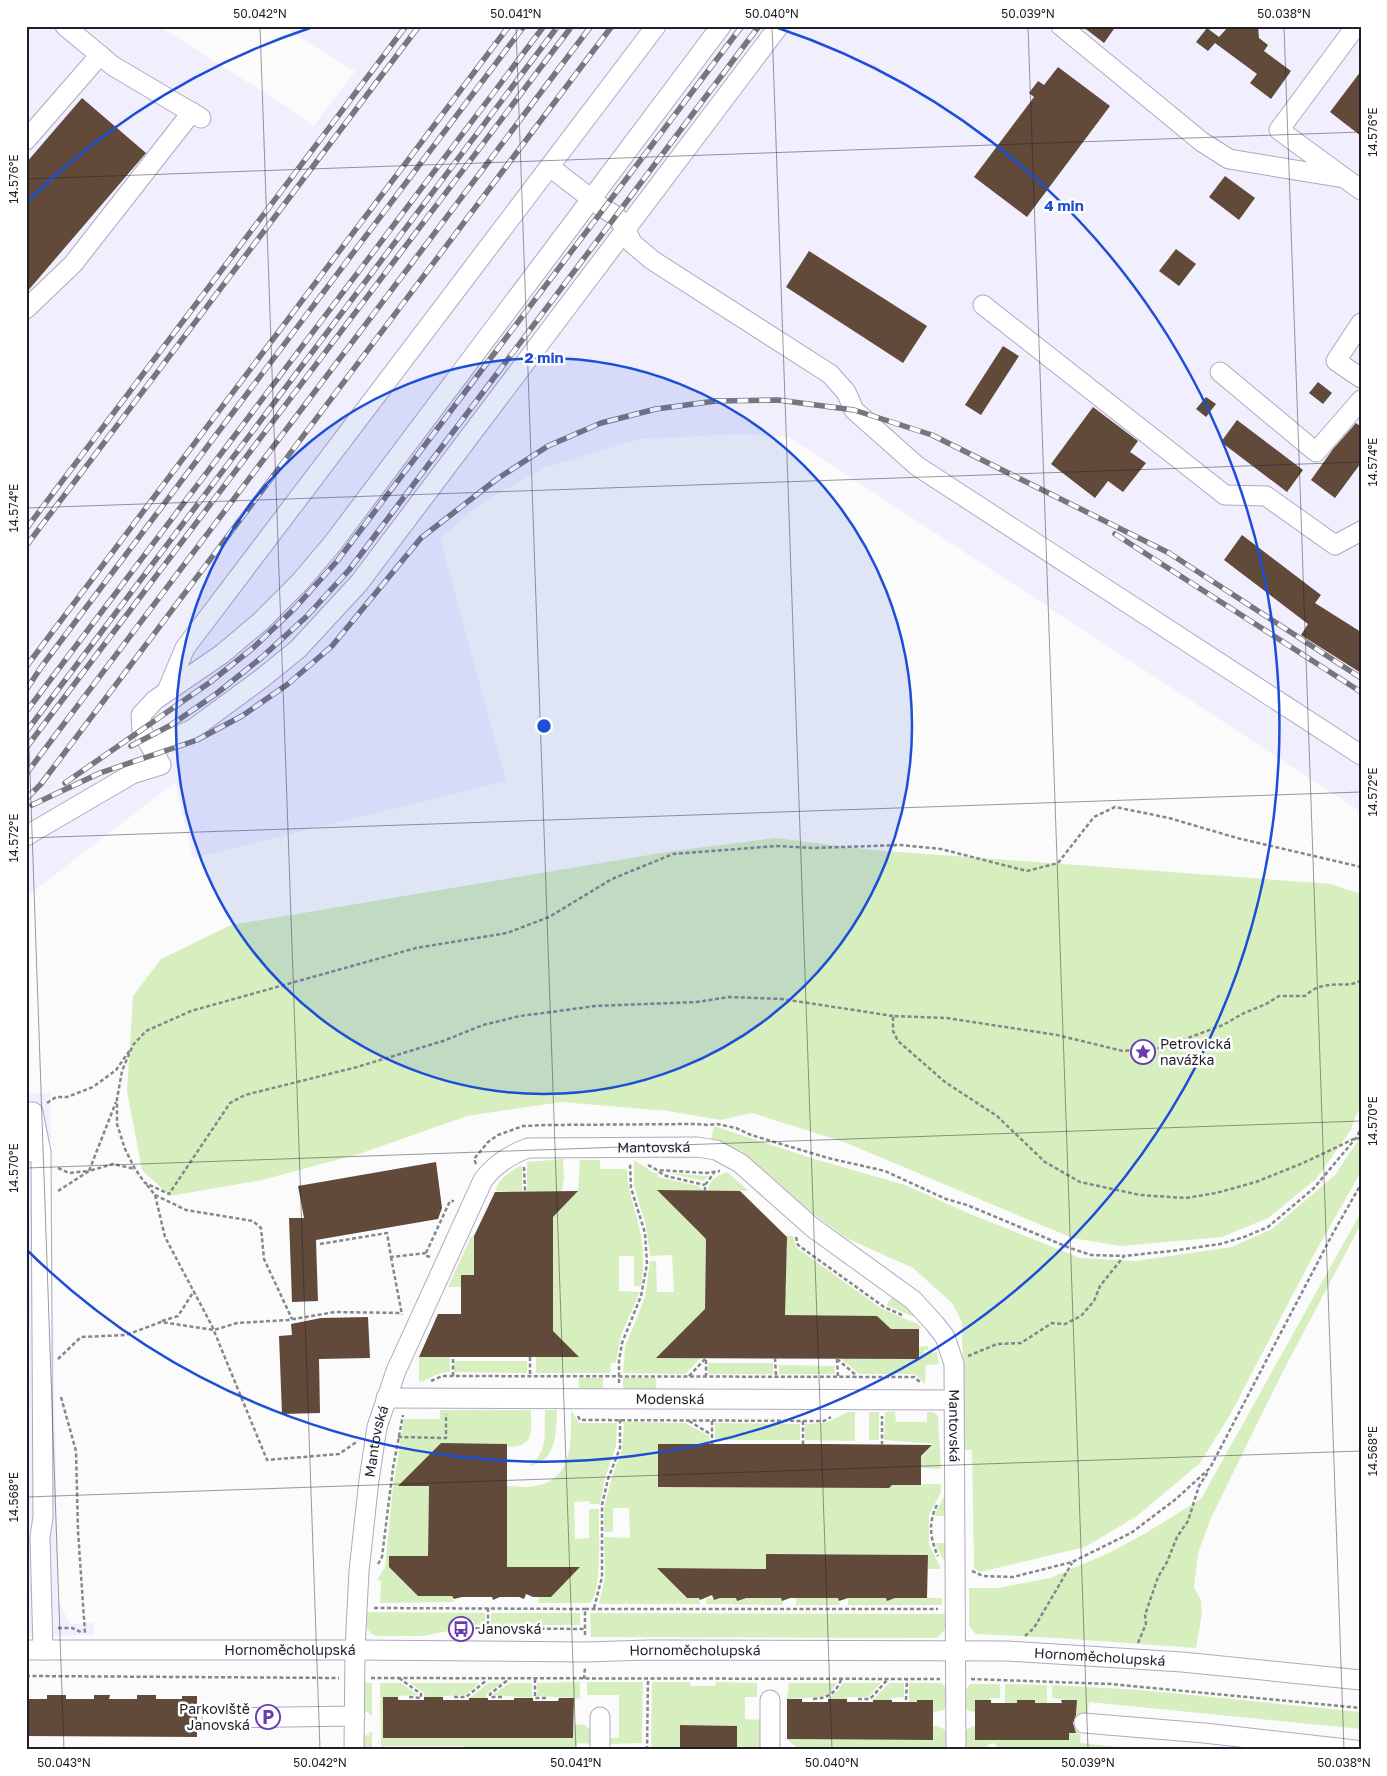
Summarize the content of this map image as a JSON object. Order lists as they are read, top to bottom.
{
  "streets": {
    "street": ["Mantovská", "Modenská", "Hornoměcholupská"]
  },
  "crossings": [
    ["Mantovská", "Modenská"],
    ["Mantovská", "Hornoměcholupská"]
  ],
  "places": {
    "place": ["Petrovická navážka"],
    "bus stop": ["Janovská"],
    "parking": ["Parkoviště Janovská"]
  },
  "coordinates": [
    "50.042°N",
    "50.041°N",
    "50.040°N",
    "50.039°N",
    "50.038°N",
    "14.576°E",
    "14.574°E",
    "14.572°E",
    "14.570°E",
    "14.568°E",
    "50.043°N"
  ],
  "rings": ["4 min", "2 min"]
}
